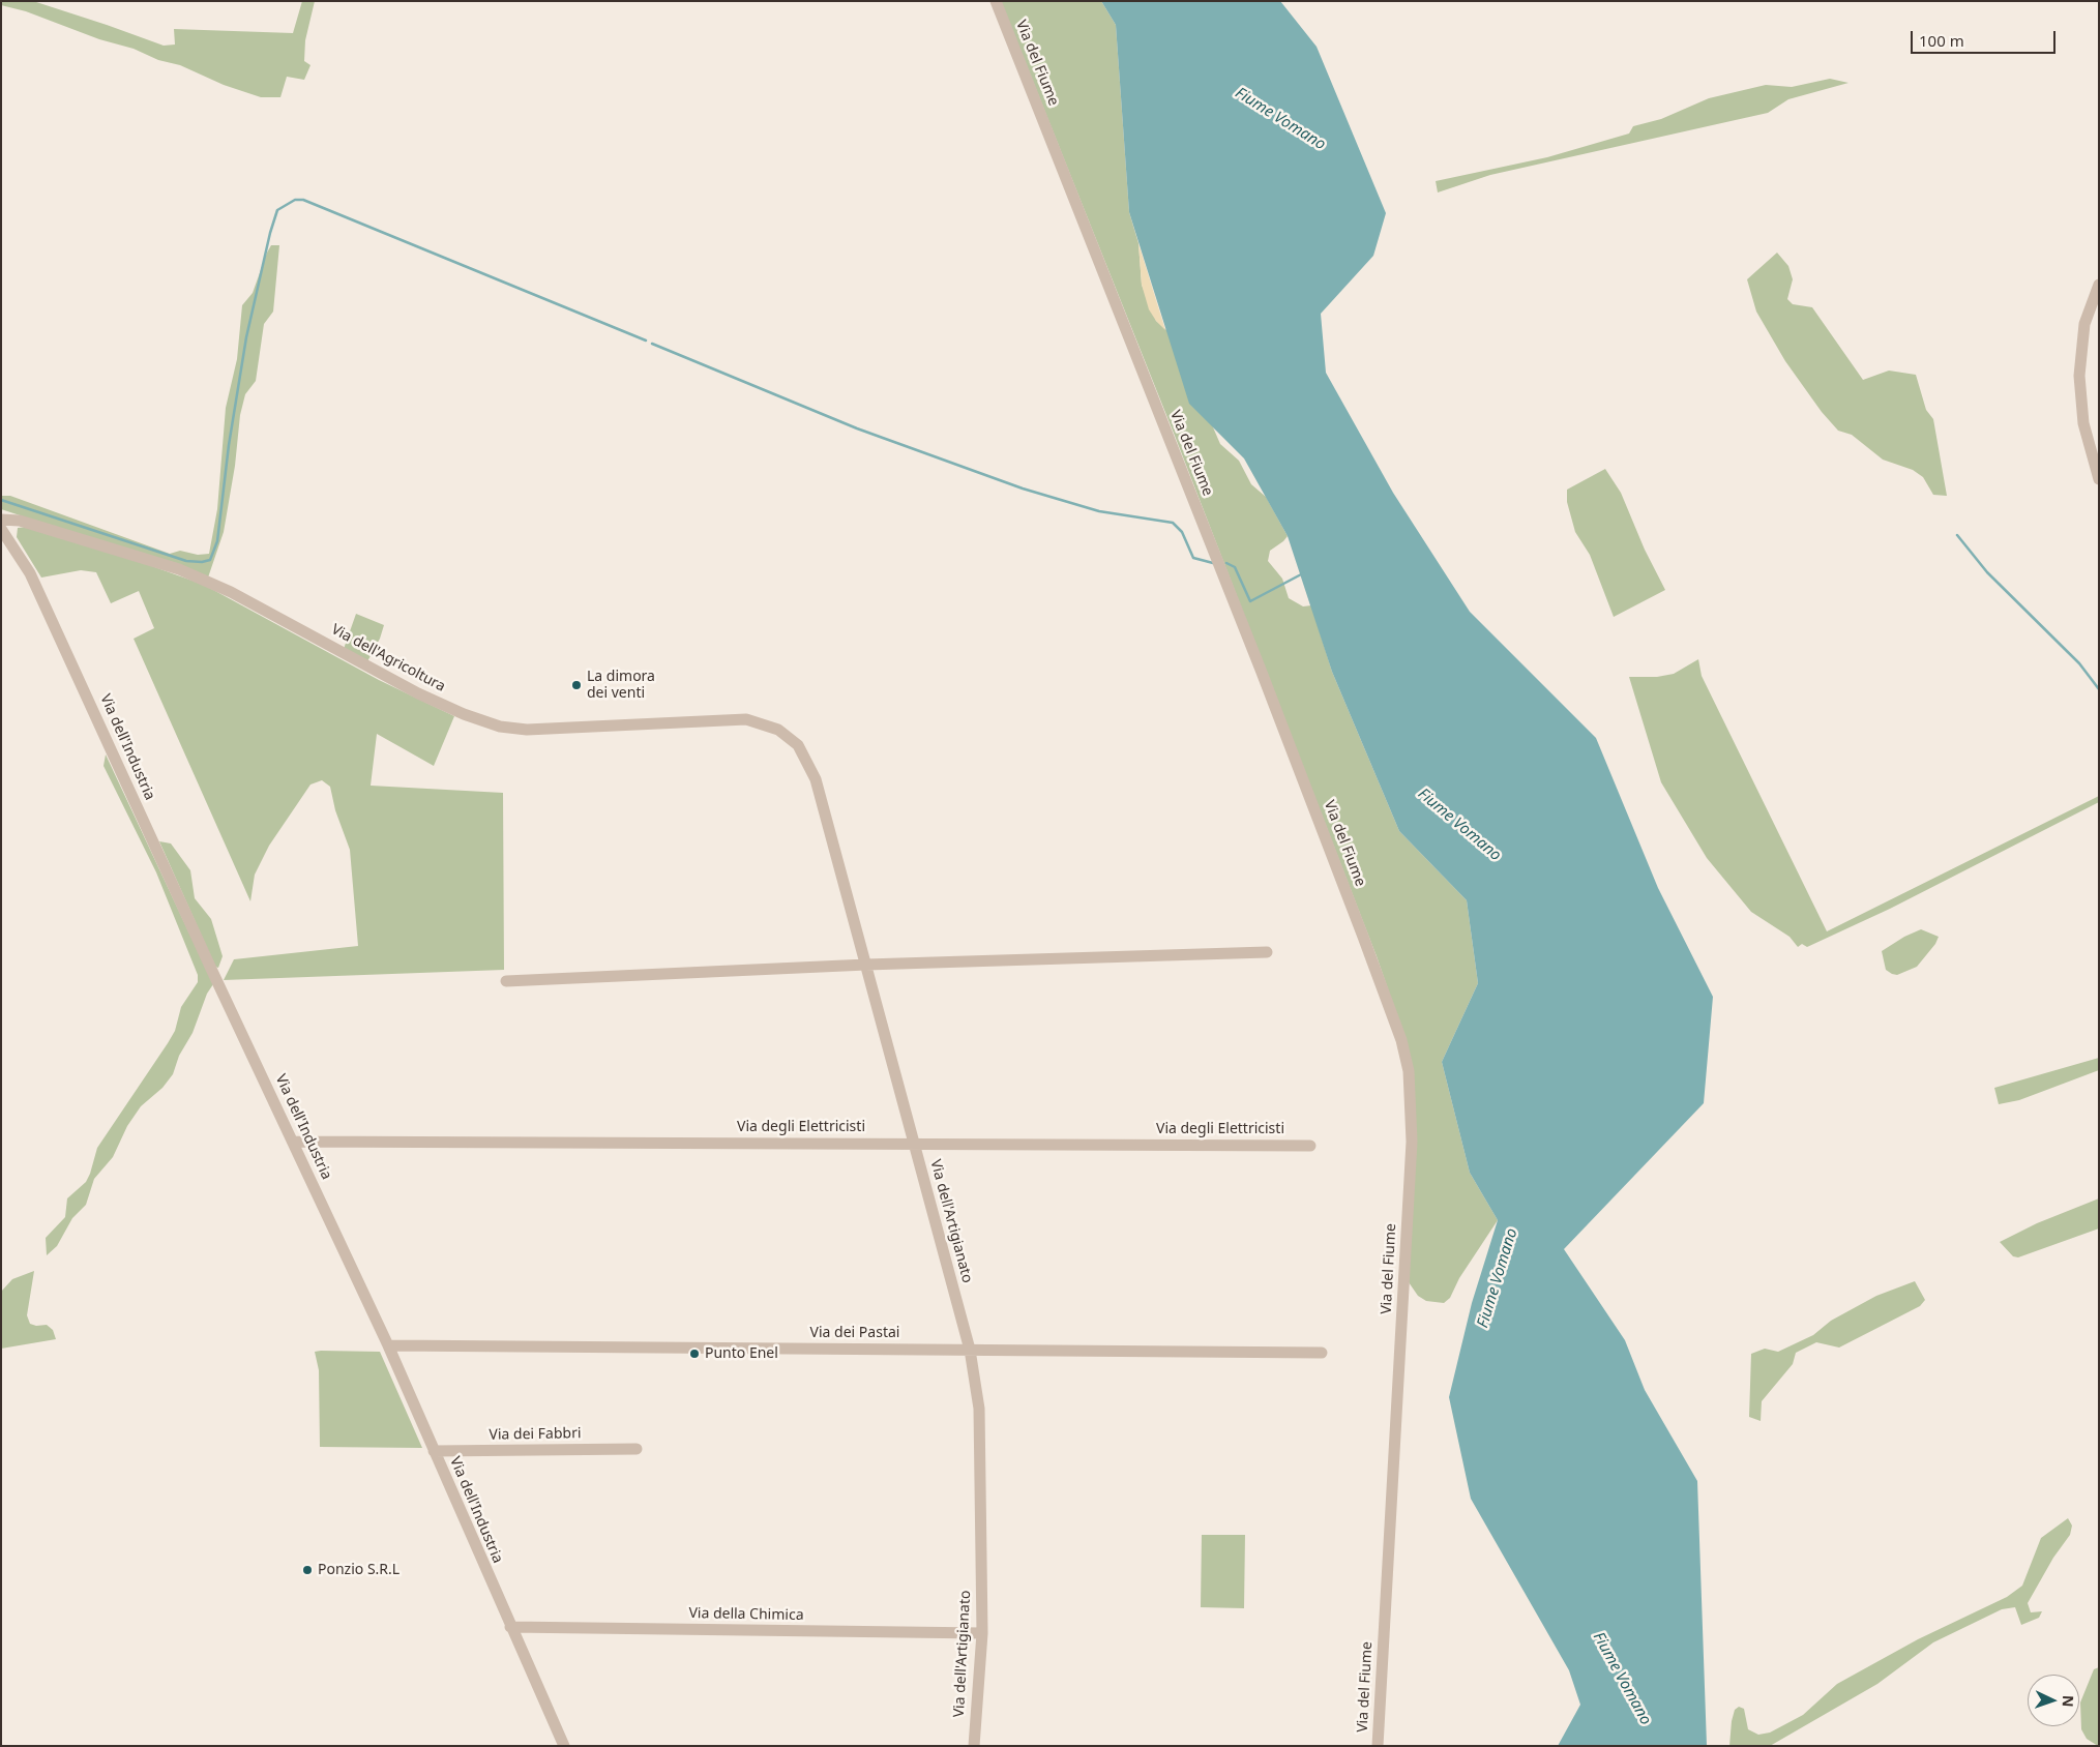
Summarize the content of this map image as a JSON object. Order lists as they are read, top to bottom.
{
  "streets": {
    "street": [
      "Via del Fiume",
      "Via dell'Agricoltura",
      "Via dell'Industria",
      "Via degli Elettricisti",
      "Via dell'Artigianato",
      "Via dei Pastai",
      "Via dei Fabbri",
      "Via della Chimica"
    ]
  },
  "crossings": [
    ["Via dell'Agricoltura", "Via dell'Artigianato"],
    ["Via dell'Industria", "Via degli Elettricisti"],
    ["Via dell'Industria", "Via dei Pastai"],
    ["Via dell'Industria", "Via dei Fabbri"],
    ["Via dell'Industria", "Via della Chimica"],
    ["Via degli Elettricisti", "Via dell'Artigianato"],
    ["Via dell'Artigianato", "Via dei Pastai"],
    ["Via dell'Artigianato", "Via della Chimica"]
  ],
  "water": ["Fiume Vomano"],
  "places": ["La dimora dei venti", "Punto Enel", "Ponzio S.R.L"],
  "scale_bar": "100 m",
  "north": "right"
}
